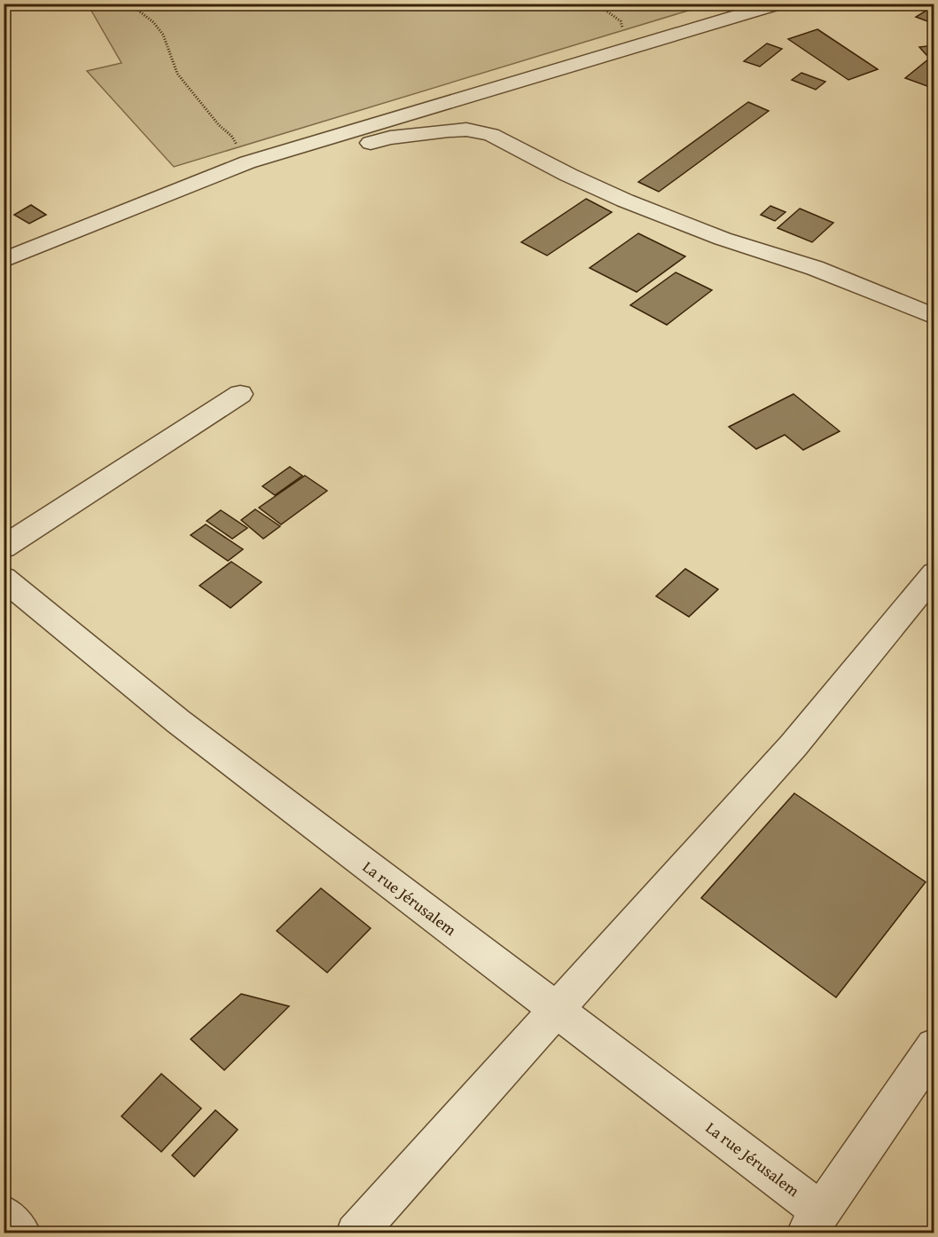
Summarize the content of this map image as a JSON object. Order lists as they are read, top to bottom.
{
  "streets": {
    "street": ["La rue Jérusalem"]
  }
}
